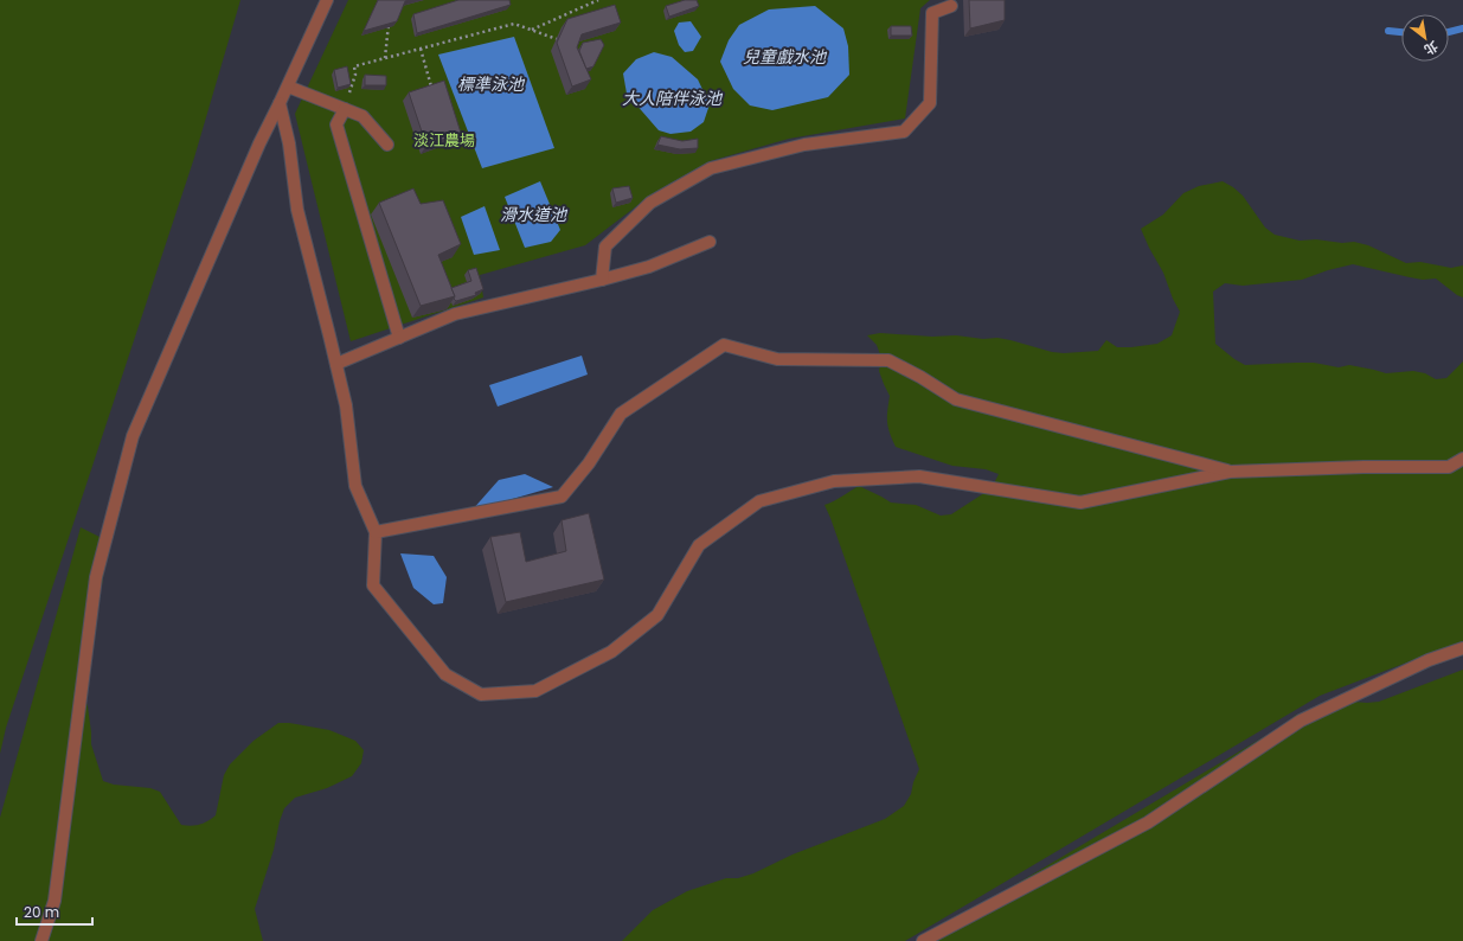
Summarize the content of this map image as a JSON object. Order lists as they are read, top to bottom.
{
  "water": [
    "兒童戲水池",
    "標準泳池",
    "大人陪伴泳池",
    "滑水道池"
  ],
  "parks": ["淡江農場"],
  "scale_bar": "20 m",
  "north": "bottom right"
}
